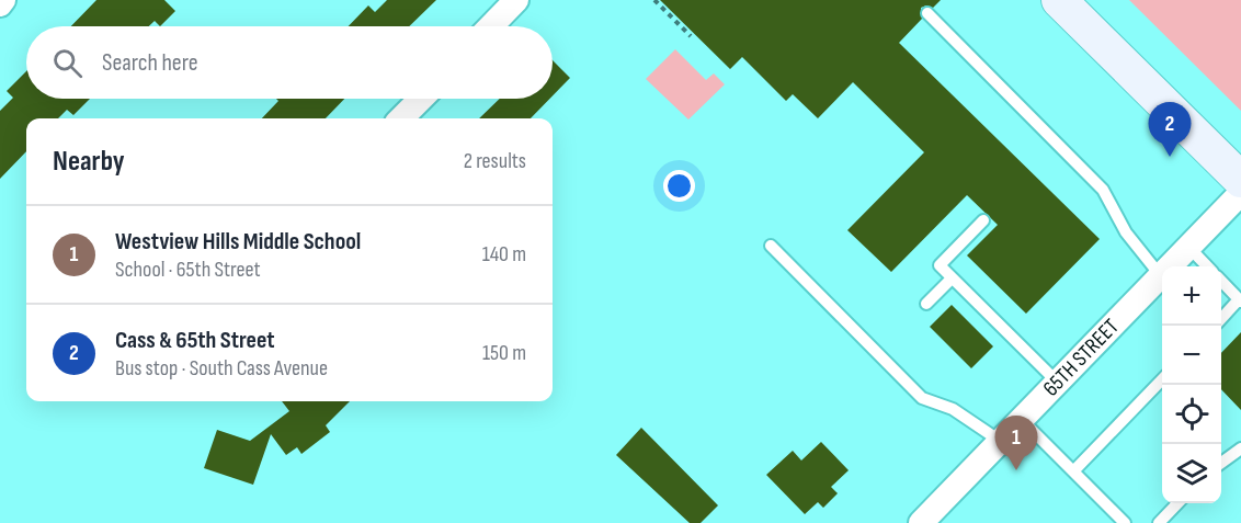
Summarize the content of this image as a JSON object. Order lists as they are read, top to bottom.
{
  "streets": {
    "street": ["65TH STREET"]
  },
  "page": {
    "search": "Search here",
    "pins": ["2", "1"],
    "heading": ["Nearby", "2 results"],
    "list": [
      {
        "mark": "1",
        "name": "Westview Hills Middle School",
        "note": "School · 65th Street",
        "value": "140 m"
      },
      {
        "mark": "2",
        "name": "Cass & 65th Street",
        "note": "Bus stop · South Cass Avenue",
        "value": "150 m"
      }
    ],
    "map_buttons": ["+", "−"]
  }
}
